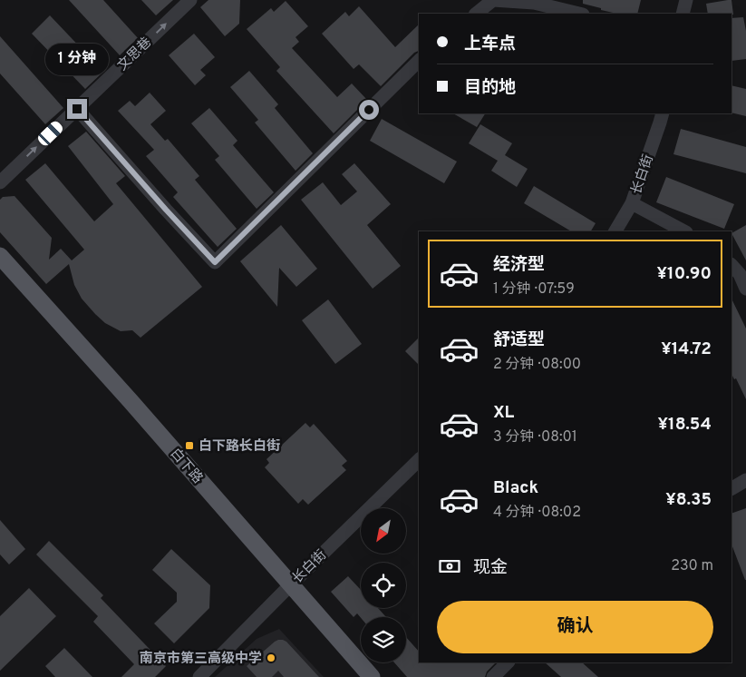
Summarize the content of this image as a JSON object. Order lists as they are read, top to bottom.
{
  "streets": {
    "main road": ["白下路"],
    "street": ["文思巷", "长白街"]
  },
  "crossings": [
    ["长白街", "白下路"]
  ],
  "one_way": ["文思巷"],
  "places": {
    "transit": ["白下路·长白街"],
    "other": ["南京市第三高级中学"]
  },
  "north": "bottom left",
  "page": {
    "banner": ["上车点", "目的地"],
    "bubble": "1 分钟",
    "list": [
      {
        "name": "经济型",
        "note": "1 分钟 · 07:59",
        "value": "¥10.90"
      },
      {
        "name": "舒适型",
        "note": "2 分钟 · 08:00",
        "value": "¥14.72"
      },
      {
        "name": "XL",
        "note": "3 分钟 · 08:01",
        "value": "¥18.54"
      },
      {
        "name": "Black",
        "note": "4 分钟 · 08:02",
        "value": "¥8.35"
      }
    ],
    "pay": ["现金", "230 m"],
    "buttons": "确认"
  }
}
